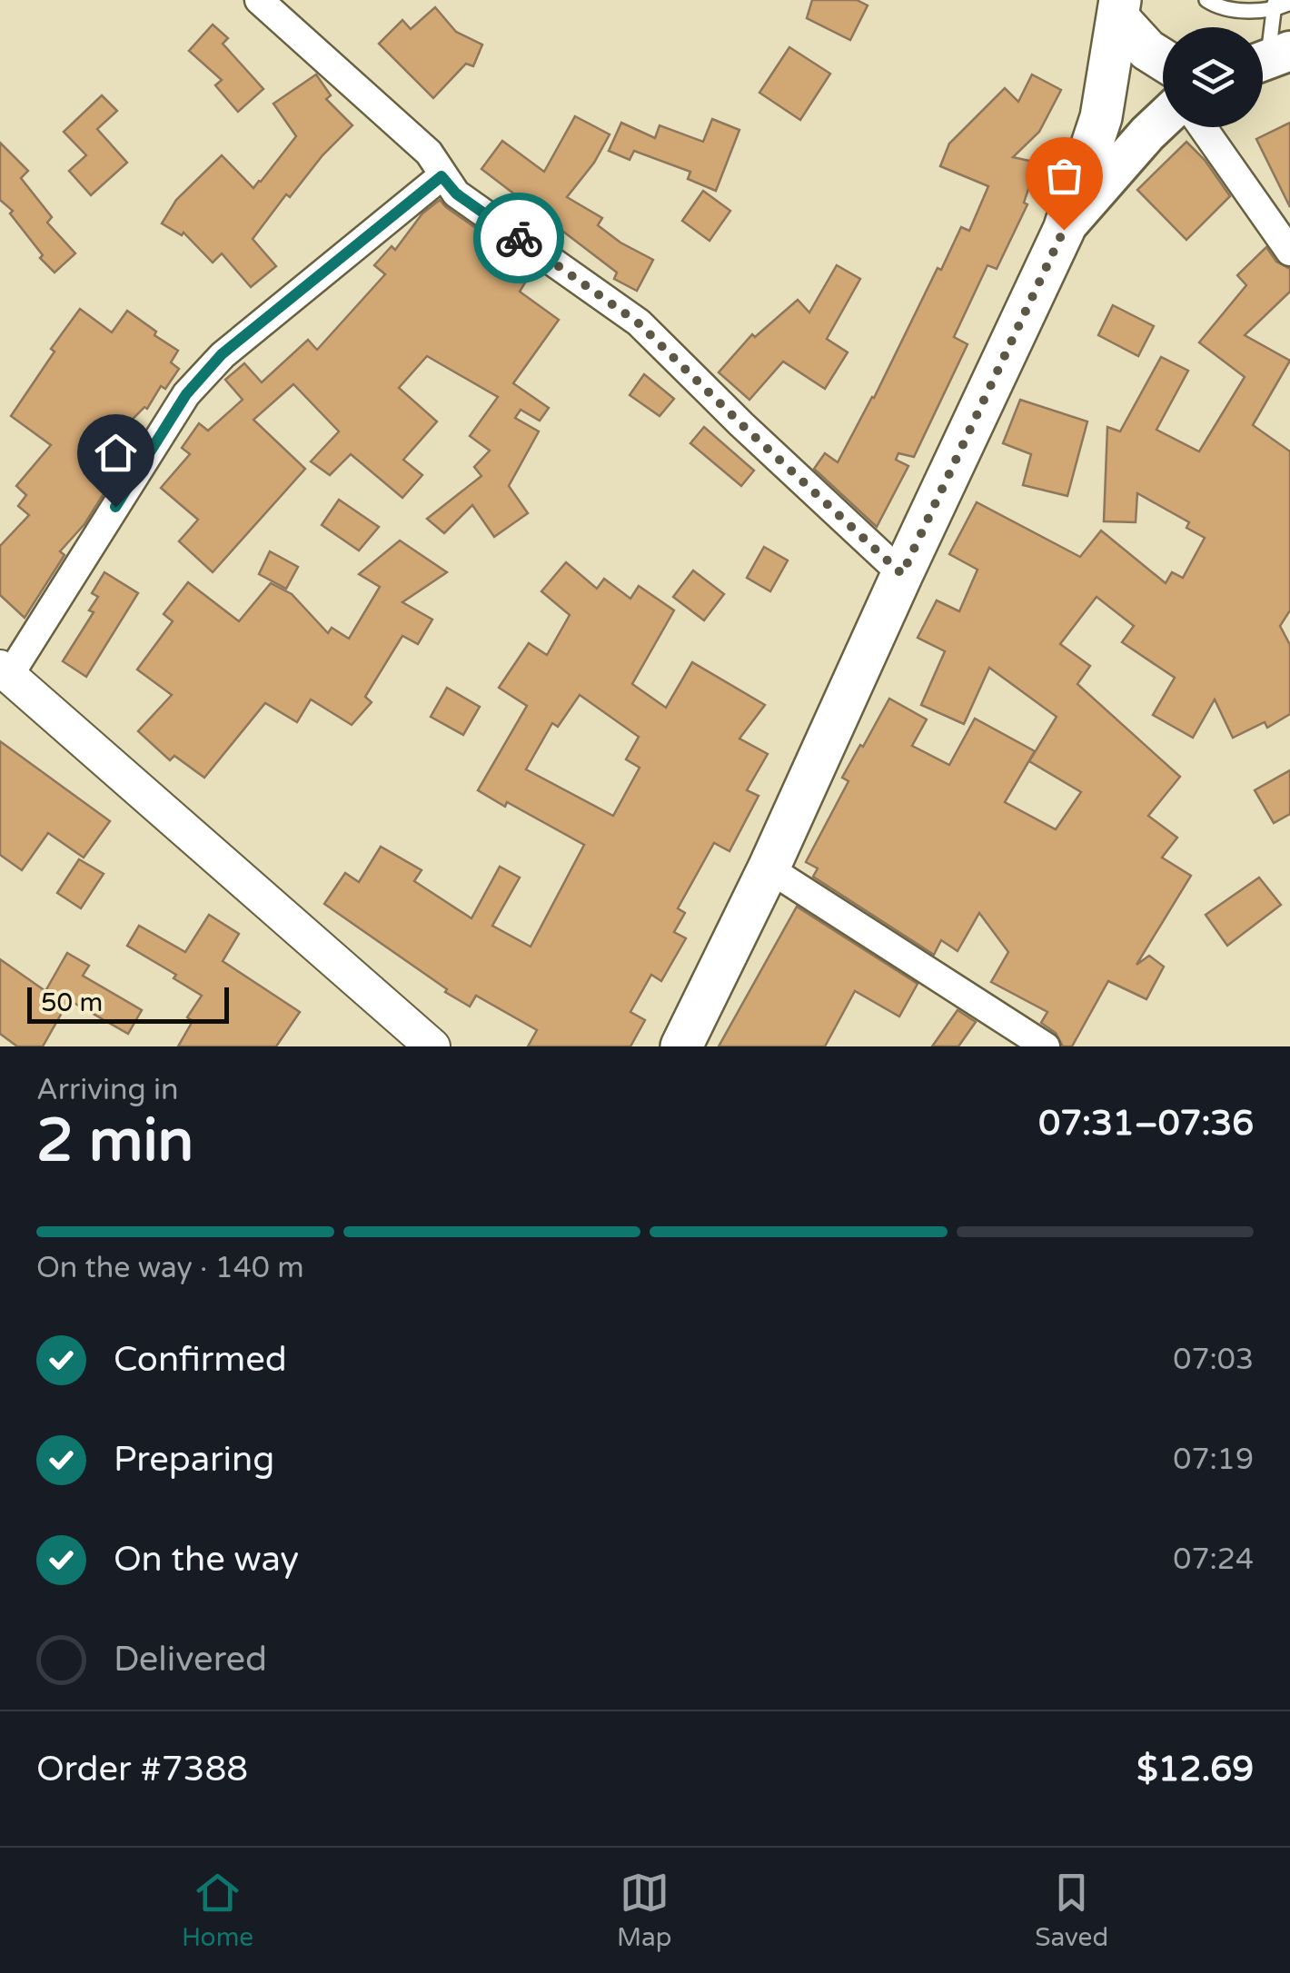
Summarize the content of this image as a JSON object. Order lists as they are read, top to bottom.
{
  "scale_bar": "50 m",
  "page": {
    "scale": "50 m",
    "heading": ["2 min", "Arriving in", "07:31–07:36"],
    "panel": ["Order #7388", "$12.69"],
    "bar": "On the way · 140 m",
    "list": [
      ["Confirmed", "07:03"],
      ["Preparing", "07:19"],
      ["On the way", "07:24"],
      "Delivered"
    ],
    "tabs": ["Home", "Map", "Saved"]
  }
}
